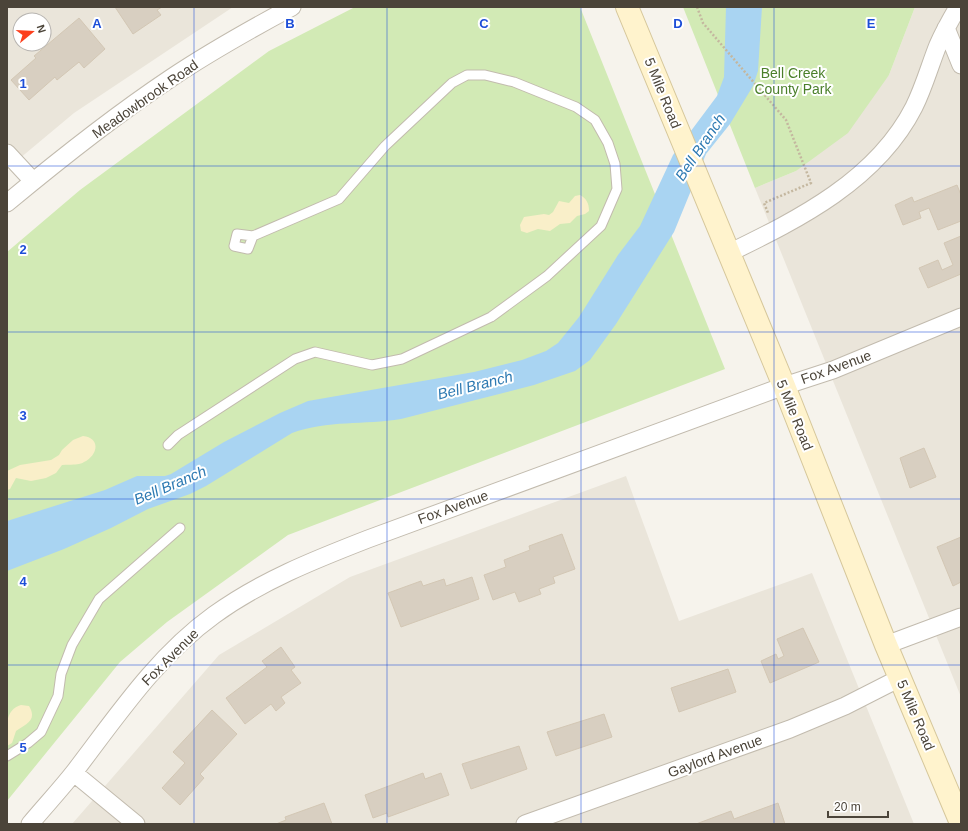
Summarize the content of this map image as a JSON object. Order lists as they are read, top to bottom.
{
  "streets": {
    "main road": ["5 Mile Road"],
    "street": ["Meadowbrook Road", "Fox Avenue", "Gaylord Avenue"]
  },
  "crossings": [
    ["5 Mile Road", "Fox Avenue"],
    ["5 Mile Road", "Gaylord Avenue"]
  ],
  "water": ["Bell Branch"],
  "parks": ["Bell Creek County Park"],
  "scale_bar": "20 m",
  "north": "right",
  "grid": {
    "columns": [
      "A",
      "B",
      "C",
      "D",
      "E"
    ],
    "rows": [
      "1",
      "2",
      "3",
      "4",
      "5"
    ]
  }
}
